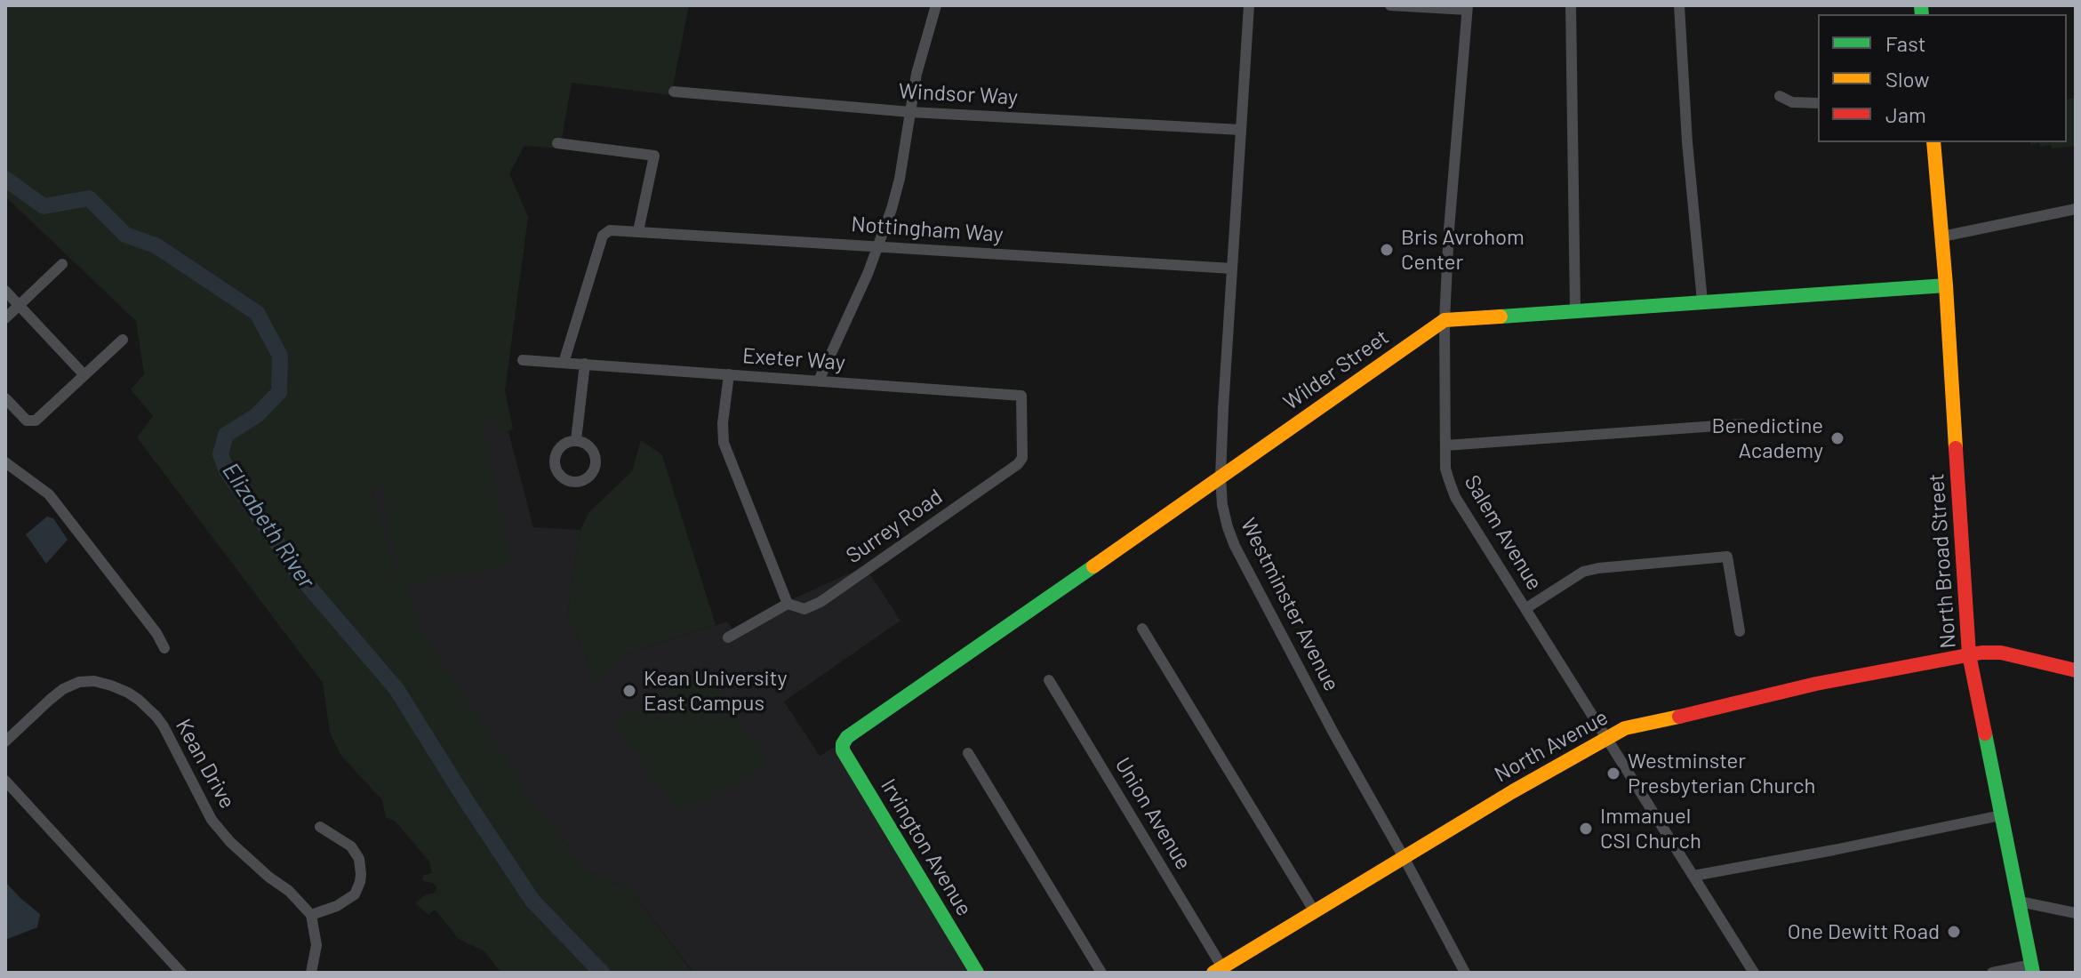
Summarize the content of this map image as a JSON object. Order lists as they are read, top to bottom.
{
  "streets": {
    "main road": [
      "Wilder Street",
      "North Broad Street",
      "North Avenue",
      "Irvington Avenue"
    ],
    "street": [
      "Windsor Way",
      "Nottingham Way",
      "Exeter Way",
      "Surrey Road",
      "Salem Avenue",
      "Westminster Avenue",
      "Kean Drive",
      "Union Avenue"
    ]
  },
  "crossings": [
    ["Windsor Way", "Westminster Avenue"],
    ["Nottingham Way", "Exeter Way"],
    ["Nottingham Way", "Westminster Avenue"],
    ["Exeter Way", "Surrey Road"],
    ["Wilder Street", "Salem Avenue"],
    ["Wilder Street", "Westminster Avenue"],
    ["Wilder Street", "Irvington Avenue"],
    ["Salem Avenue", "North Avenue"],
    ["North Broad Street", "North Avenue"],
    ["Westminster Avenue", "North Avenue"],
    ["North Avenue", "Union Avenue"]
  ],
  "water": ["Elizabeth River"],
  "places": [
    "Bris Avrohom Center",
    "Benedictine Academy",
    "Kean University East Campus",
    "Westminster Presbyterian Church",
    "Immanuel CSI Church",
    "One Dewitt Road"
  ],
  "legend": ["Fast", "Slow", "Jam"]
}
